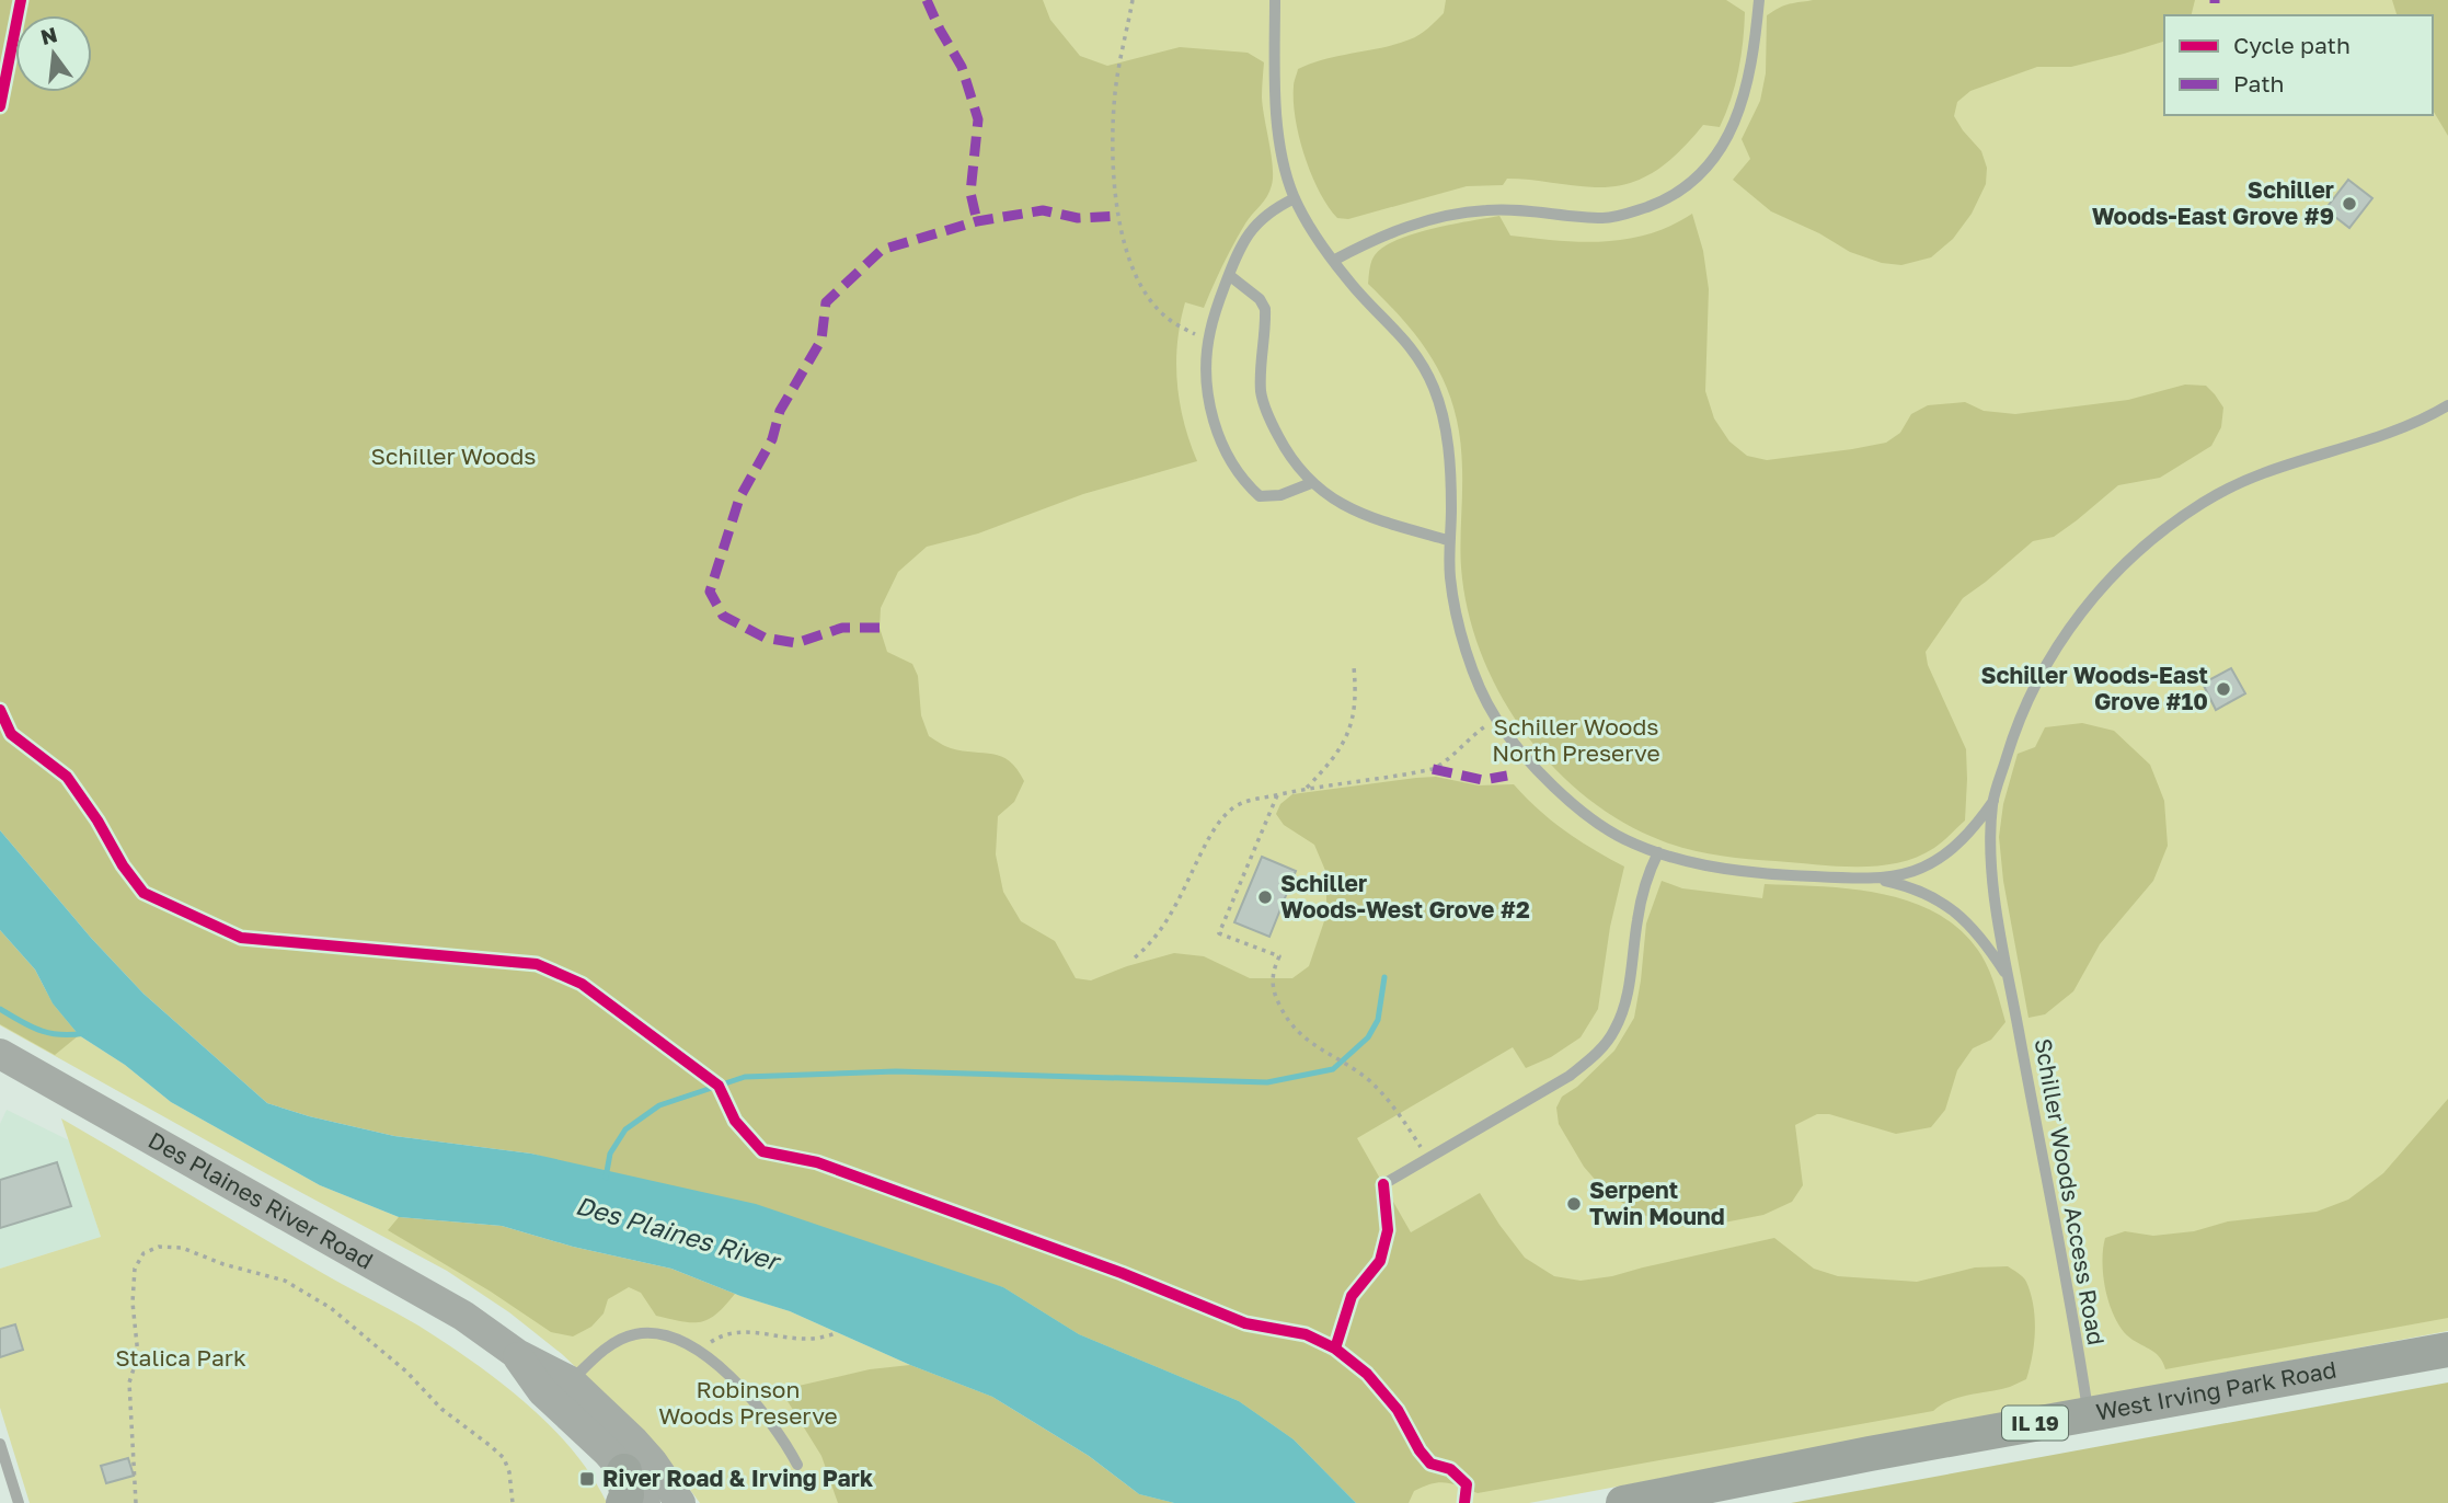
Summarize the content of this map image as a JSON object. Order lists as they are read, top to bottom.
{
  "streets": {
    "main road": ["Des Plaines River Road", "West Irving Park Road", "IL 19"],
    "lane": ["Schiller Woods Access Road"]
  },
  "crossings": [
    ["Schiller Woods Access Road", "West Irving Park Road"]
  ],
  "water": ["Des Plaines River"],
  "parks": [
    "Schiller Woods",
    "Schiller Woods North Preserve",
    "Stalica Park",
    "Robinson Woods Preserve"
  ],
  "places": {
    "other": [
      "Schiller Woods-East Grove #9",
      "Schiller Woods-East Grove #10",
      "Schiller Woods-West Grove #2",
      "Serpent Twin Mound"
    ],
    "transit": ["River Road & Irving Park"]
  },
  "legend": ["Cycle path", "Path"],
  "north": "top"
}
